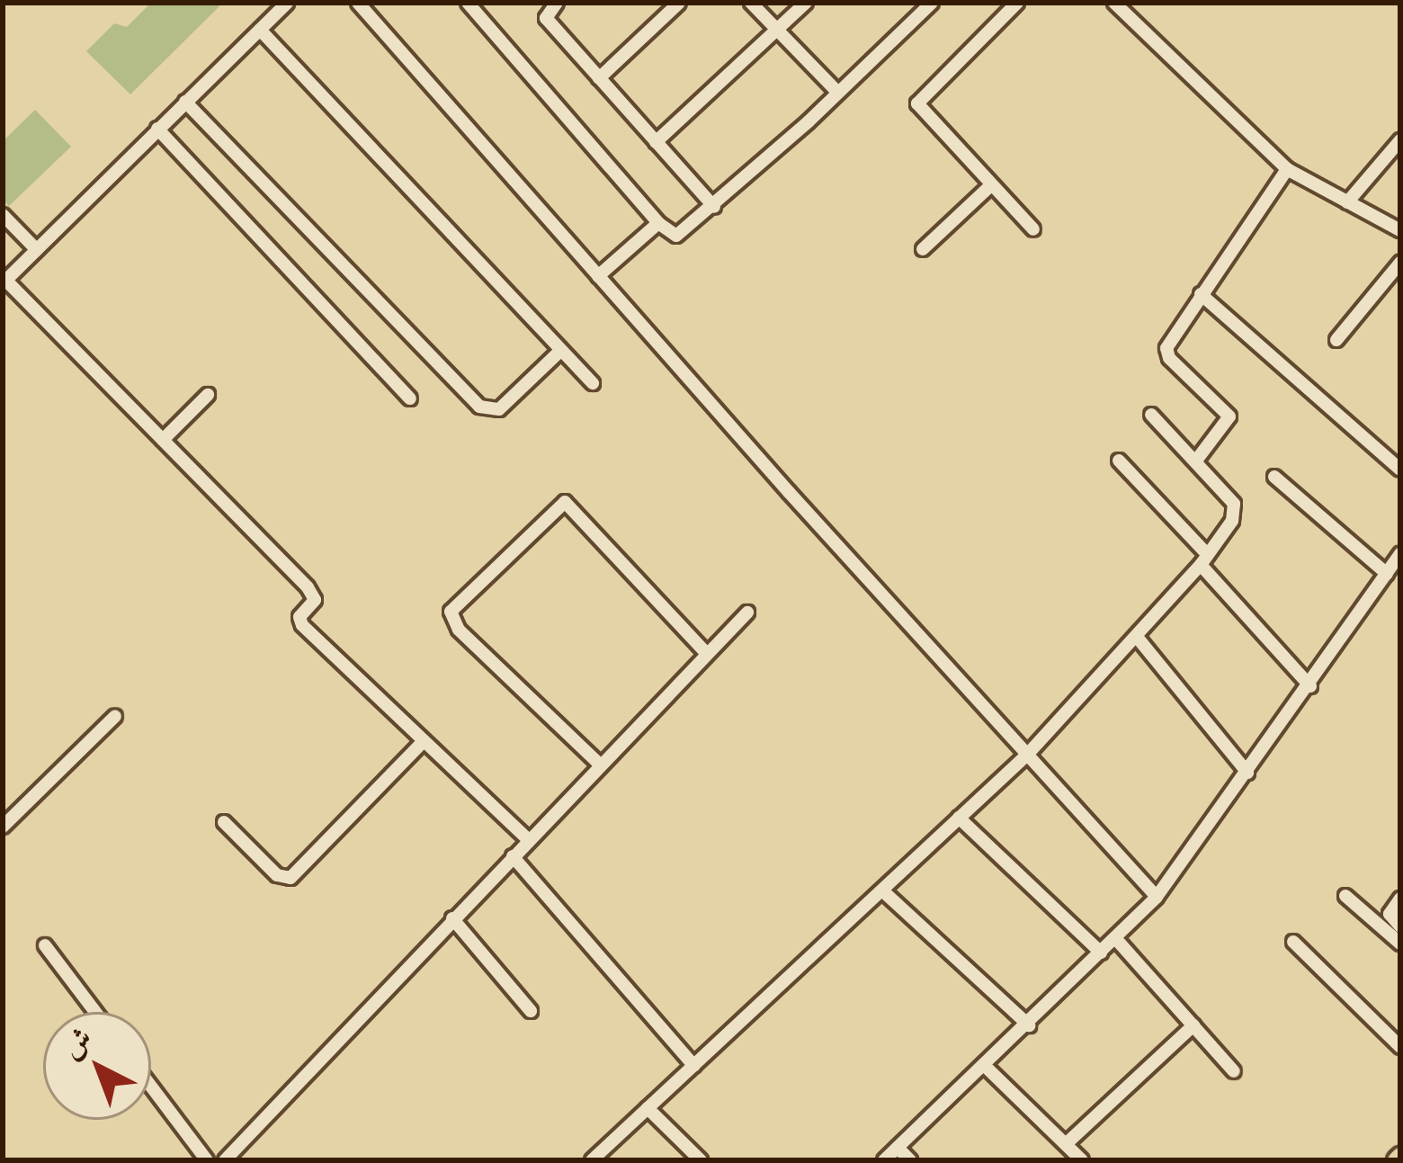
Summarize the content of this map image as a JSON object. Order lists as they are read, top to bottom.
{
  "north": "top left"
}
